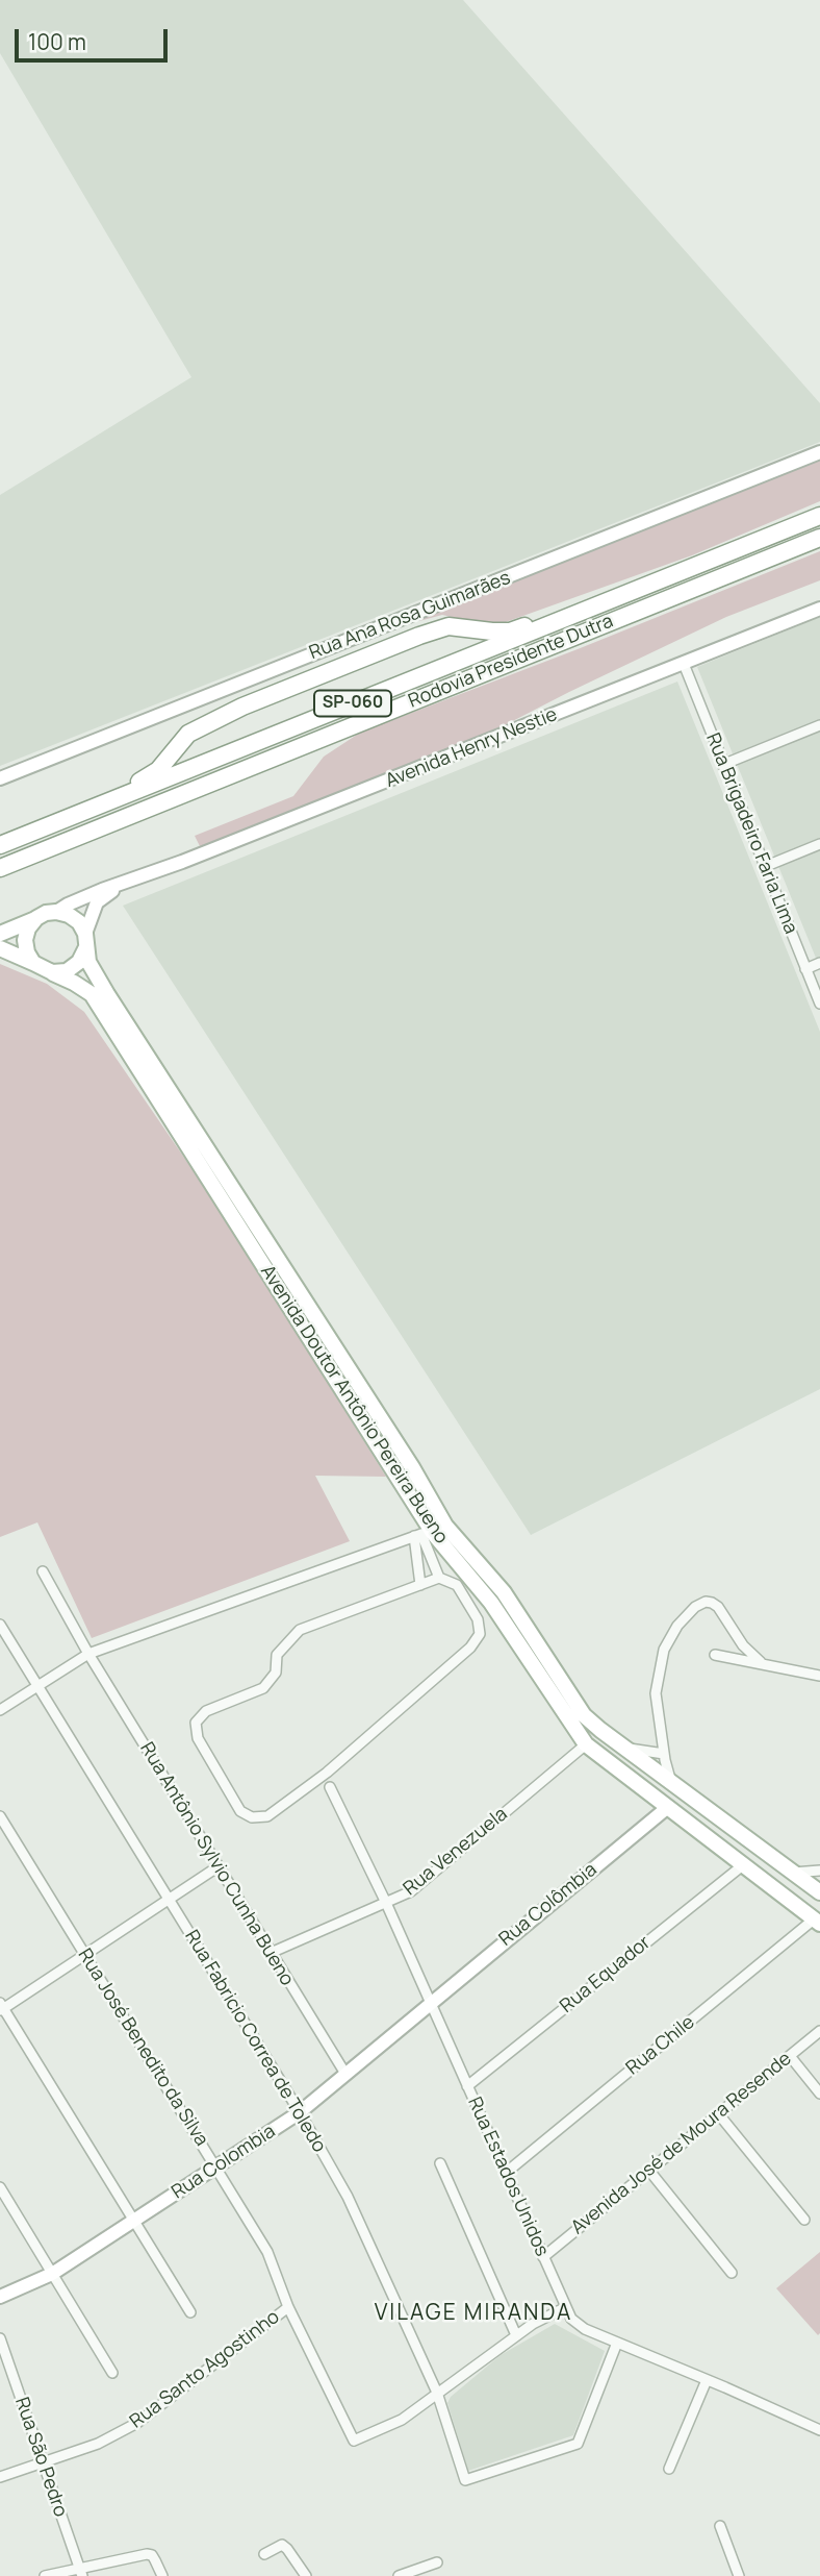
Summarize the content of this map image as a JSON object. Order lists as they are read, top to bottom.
{
  "streets": {
    "highway": ["Rodovia Presidente Dutra", "SP-060"],
    "main road": ["Avenida Doutor Antônio Pereira Bueno"],
    "street": [
      "Rua Ana Rosa Guimarães",
      "Avenida Henry Nestie",
      "Rua Brigadeiro Faria Lima",
      "Rua Venezuela",
      "Rua Antônio Sylvio Cunha Bueno",
      "Rua Colômbia",
      "Rua Equador",
      "Rua Fabricio Correa de Toledo",
      "Rua Chile",
      "Rua José Benedito da Silva",
      "Avenida José de Moura Resende",
      "Rua Colombia",
      "Rua Estados Unidos",
      "Rua Santo Agostinho",
      "Rua São Pedro"
    ]
  },
  "crossings": [
    ["Avenida Henry Nestie", "Rua Brigadeiro Faria Lima"],
    ["Avenida Henry Nestie", "Avenida Doutor Antônio Pereira Bueno"],
    ["Avenida Doutor Antônio Pereira Bueno", "Rua Venezuela"],
    ["Avenida Doutor Antônio Pereira Bueno", "Rua Colômbia"],
    ["Avenida Doutor Antônio Pereira Bueno", "Rua Equador"],
    ["Avenida Doutor Antônio Pereira Bueno", "Rua Chile"],
    ["Rua Venezuela", "Rua Antônio Sylvio Cunha Bueno"],
    ["Rua Venezuela", "Rua Estados Unidos"],
    ["Rua Antônio Sylvio Cunha Bueno", "Rua Colombia"],
    ["Rua Colômbia", "Rua Colombia"],
    ["Rua Colômbia", "Rua Estados Unidos"],
    ["Rua Equador", "Rua Estados Unidos"],
    ["Rua Fabricio Correa de Toledo", "Rua José Benedito da Silva"],
    ["Rua Fabricio Correa de Toledo", "Rua Colombia"],
    ["Rua Fabricio Correa de Toledo", "Rua Estados Unidos"],
    ["Rua Chile", "Rua Estados Unidos"],
    ["Rua José Benedito da Silva", "Rua Colombia"],
    ["Rua José Benedito da Silva", "Rua Santo Agostinho"],
    ["Avenida José de Moura Resende", "Rua Estados Unidos"],
    ["Rua Colombia", "Rua Estados Unidos"],
    ["Rua Santo Agostinho", "Rua São Pedro"]
  ],
  "districts": ["VILAGE MIRANDA"],
  "scale_bar": "100 m"
}
